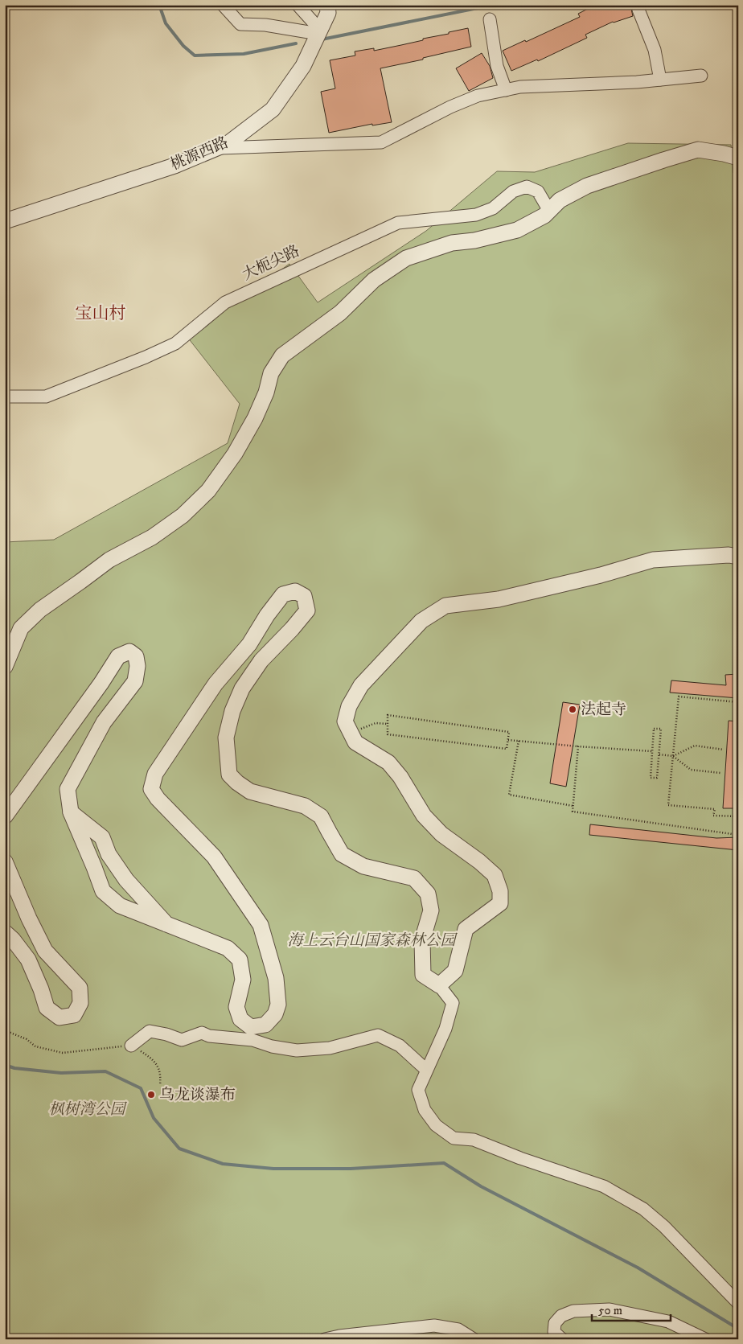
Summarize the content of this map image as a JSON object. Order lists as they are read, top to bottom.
{
  "streets": {
    "street": ["桃源西路", "大枙尖路"]
  },
  "districts": ["宝山村"],
  "parks": ["海上云台山国家森林公园", "枫树湾公园"],
  "places": ["法起寺", "乌龙谈瀑布"],
  "scale_bar": "50 m"
}
